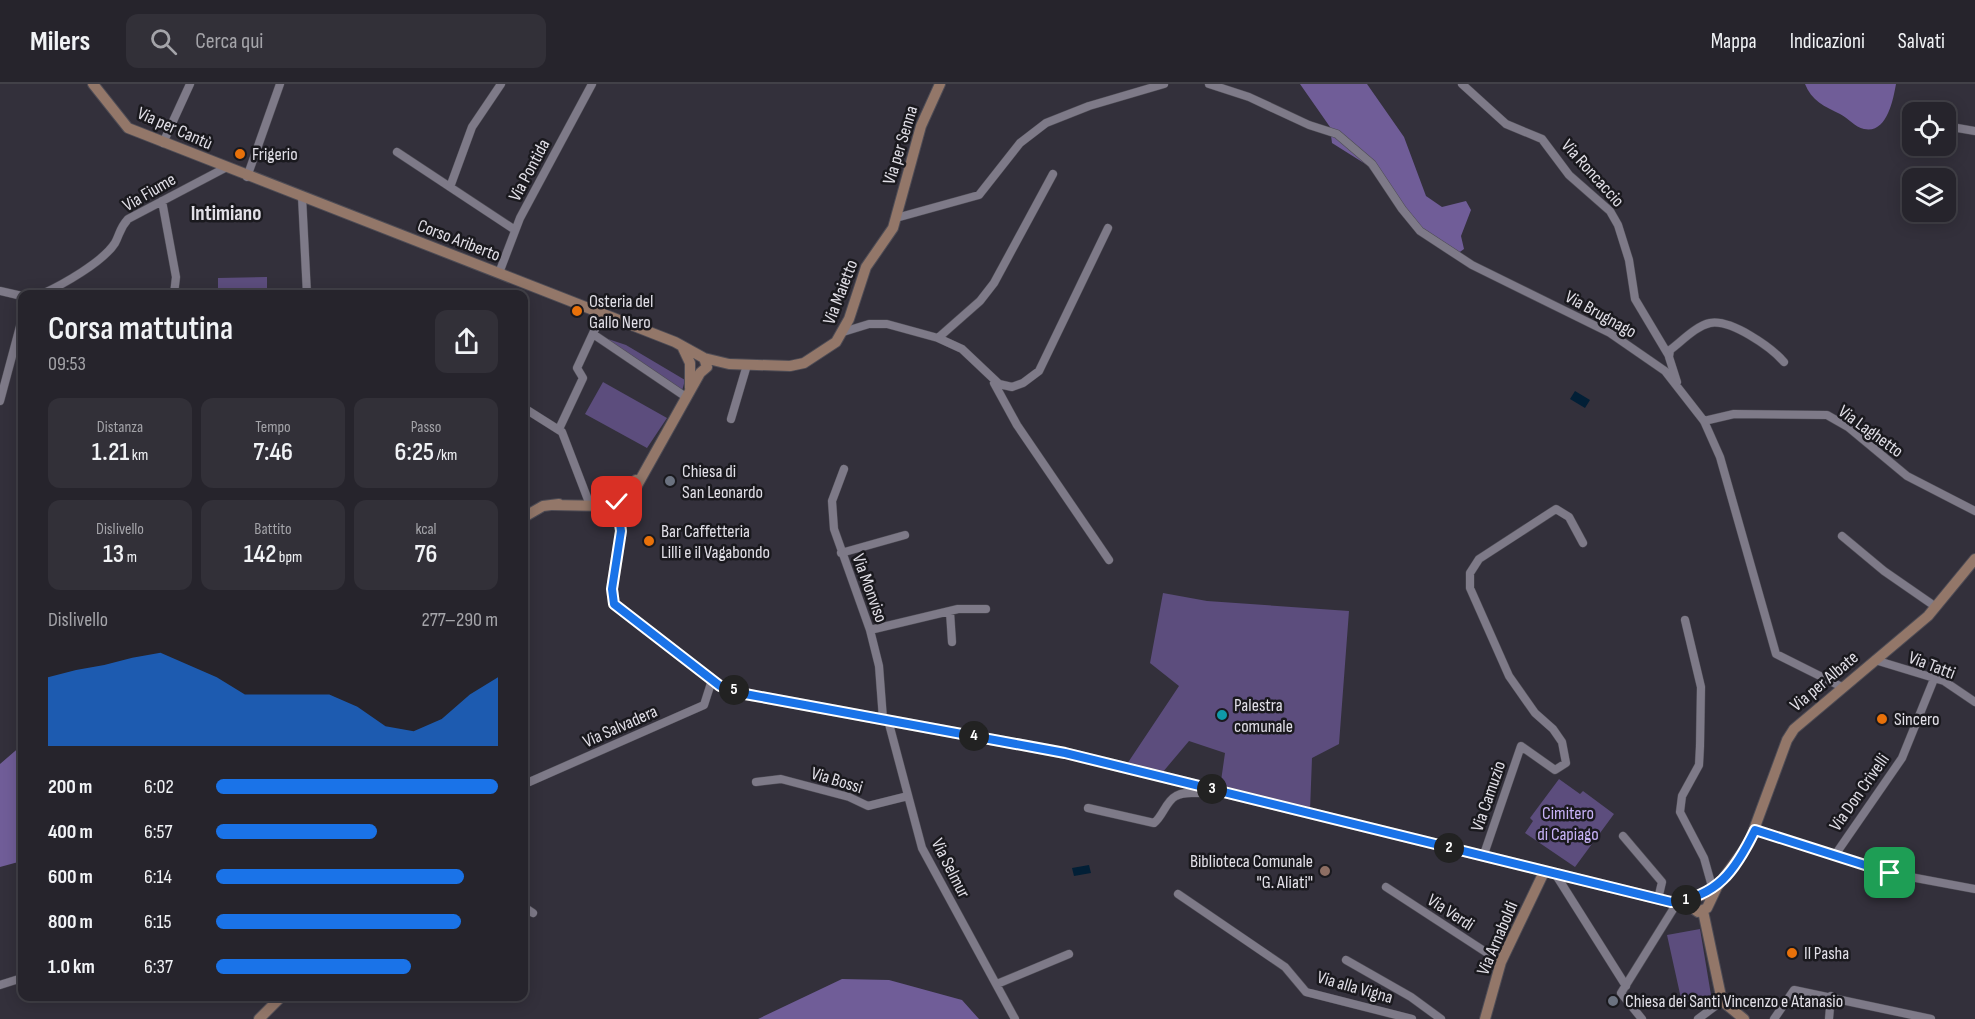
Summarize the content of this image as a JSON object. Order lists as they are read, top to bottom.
{
  "streets": {
    "street": [
      "Via per Cantù",
      "Via per Senna",
      "Via Pontida",
      "Via Roncaccio",
      "Via Fiume",
      "Corso Ariberto",
      "Via Maietto",
      "Via Brugnago",
      "Via Laghetto",
      "Via Monviso",
      "Via Tatti",
      "Via per Albate",
      "Via Salvadera",
      "Via Bossi",
      "Via Don Crivelli",
      "Via Camuzio",
      "Via Selmur",
      "Via Verdi",
      "Via Arnaboldi",
      "Via alla Vigna"
    ]
  },
  "crossings": [
    ["Via per Cantù", "Via Fiume"],
    ["Via per Cantù", "Corso Ariberto"],
    ["Via per Senna", "Via Maietto"],
    ["Via Pontida", "Corso Ariberto"],
    ["Via Roncaccio", "Via Brugnago"],
    ["Via Fiume", "Corso Ariberto"],
    ["Corso Ariberto", "Via Maietto"],
    ["Via Brugnago", "Via Laghetto"],
    ["Via Brugnago", "Via per Albate"],
    ["Via Monviso", "Via Selmur"],
    ["Via Tatti", "Via per Albate"],
    ["Via Tatti", "Via Don Crivelli"],
    ["Via Bossi", "Via Selmur"],
    ["Via Verdi", "Via Arnaboldi"]
  ],
  "districts": ["Intimiano"],
  "parks": ["Cimitero di Capiago"],
  "places": [
    "Frigerio",
    "Osteria del Gallo Nero",
    "Chiesa di San Leonardo",
    "Bar Caffetteria Lilli e il Vagabondo",
    "Palestra comunale",
    "Sincero",
    "Biblioteca Comunale \"G. Aliati\"",
    "Il Pasha",
    "Chiesa dei Santi Vincenzo e Atanasio"
  ],
  "page": {
    "header": "Milers",
    "search": "Cerca qui",
    "nav": ["Mappa", "Indicazioni", "Salvati"],
    "heading": ["Corsa mattutina", "09:53"],
    "stats": [
      ["Distanza", "1.21 km"],
      ["Tempo", "7:46"],
      ["Passo", "6:25 /km"],
      ["Dislivello", "13 m"],
      ["Battito", "142 bpm"],
      ["kcal", "76"]
    ],
    "chart": ["Dislivello", "277–290 m"],
    "pins": [
      "5",
      "4",
      "3",
      "2",
      "1"
    ],
    "list": [
      {
        "name": "200 m",
        "note": "6:02"
      },
      {
        "name": "400 m",
        "note": "6:57"
      },
      {
        "name": "600 m",
        "note": "6:14"
      },
      {
        "name": "800 m",
        "note": "6:15"
      },
      {
        "name": "1.0 km",
        "note": "6:37"
      }
    ]
  }
}
